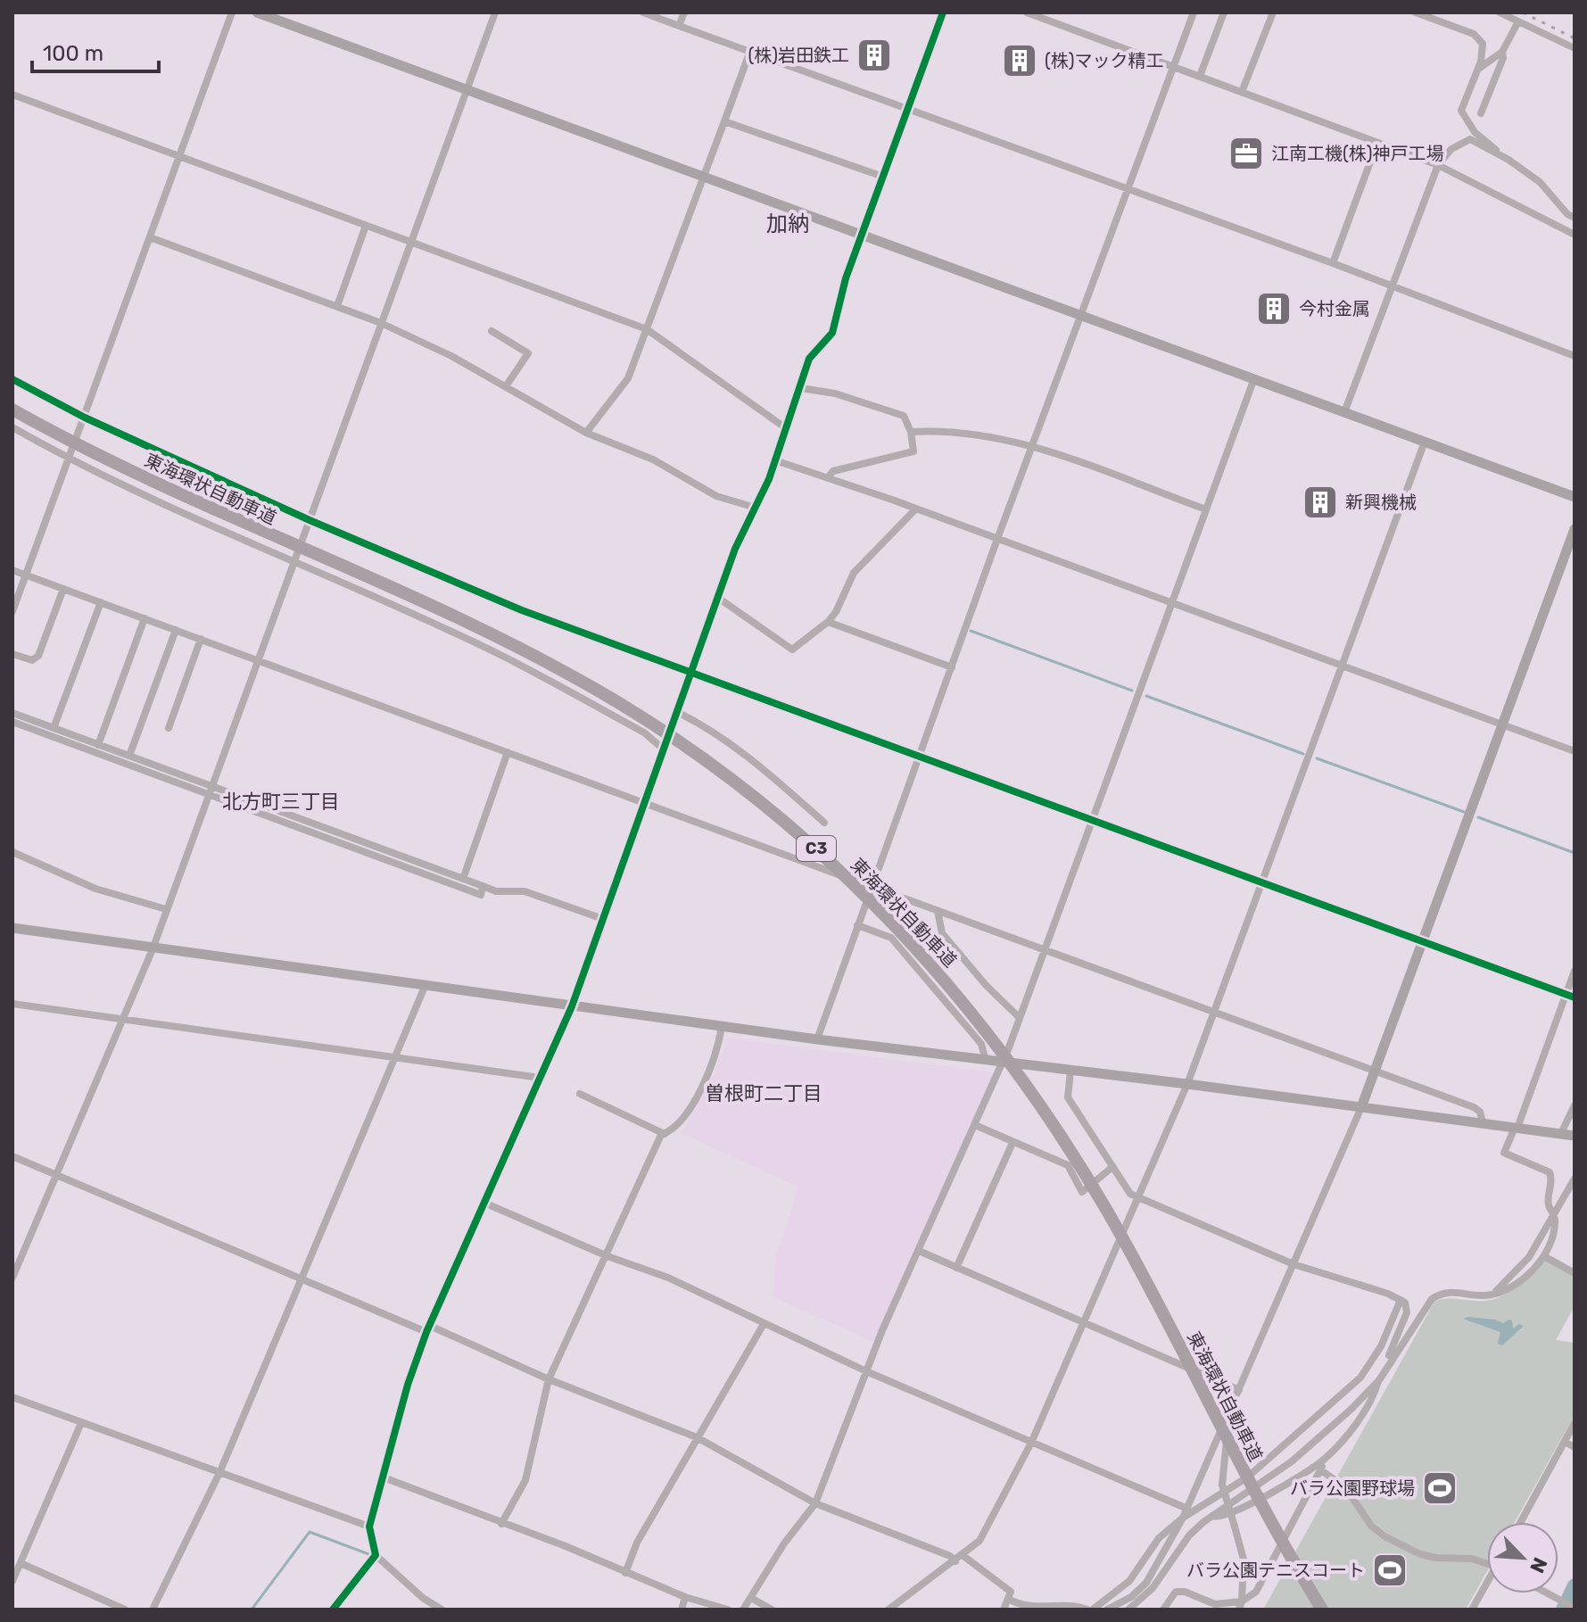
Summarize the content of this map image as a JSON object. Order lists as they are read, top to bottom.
{
  "streets": {
    "highway": ["東海環状自動車道", "C3"]
  },
  "districts": ["加納", "北方町三丁目", "曽根町二丁目"],
  "places": {
    "building": [
      "(株)岩田鉄工",
      "(株)マック精工",
      "今村金属",
      "新興機械"
    ],
    "office": ["江南工機(株)神戸工場"],
    "sports": ["バラ公園野球場", "バラ公園テニスコート"]
  },
  "scale_bar": "100 m",
  "north": "bottom right"
}
